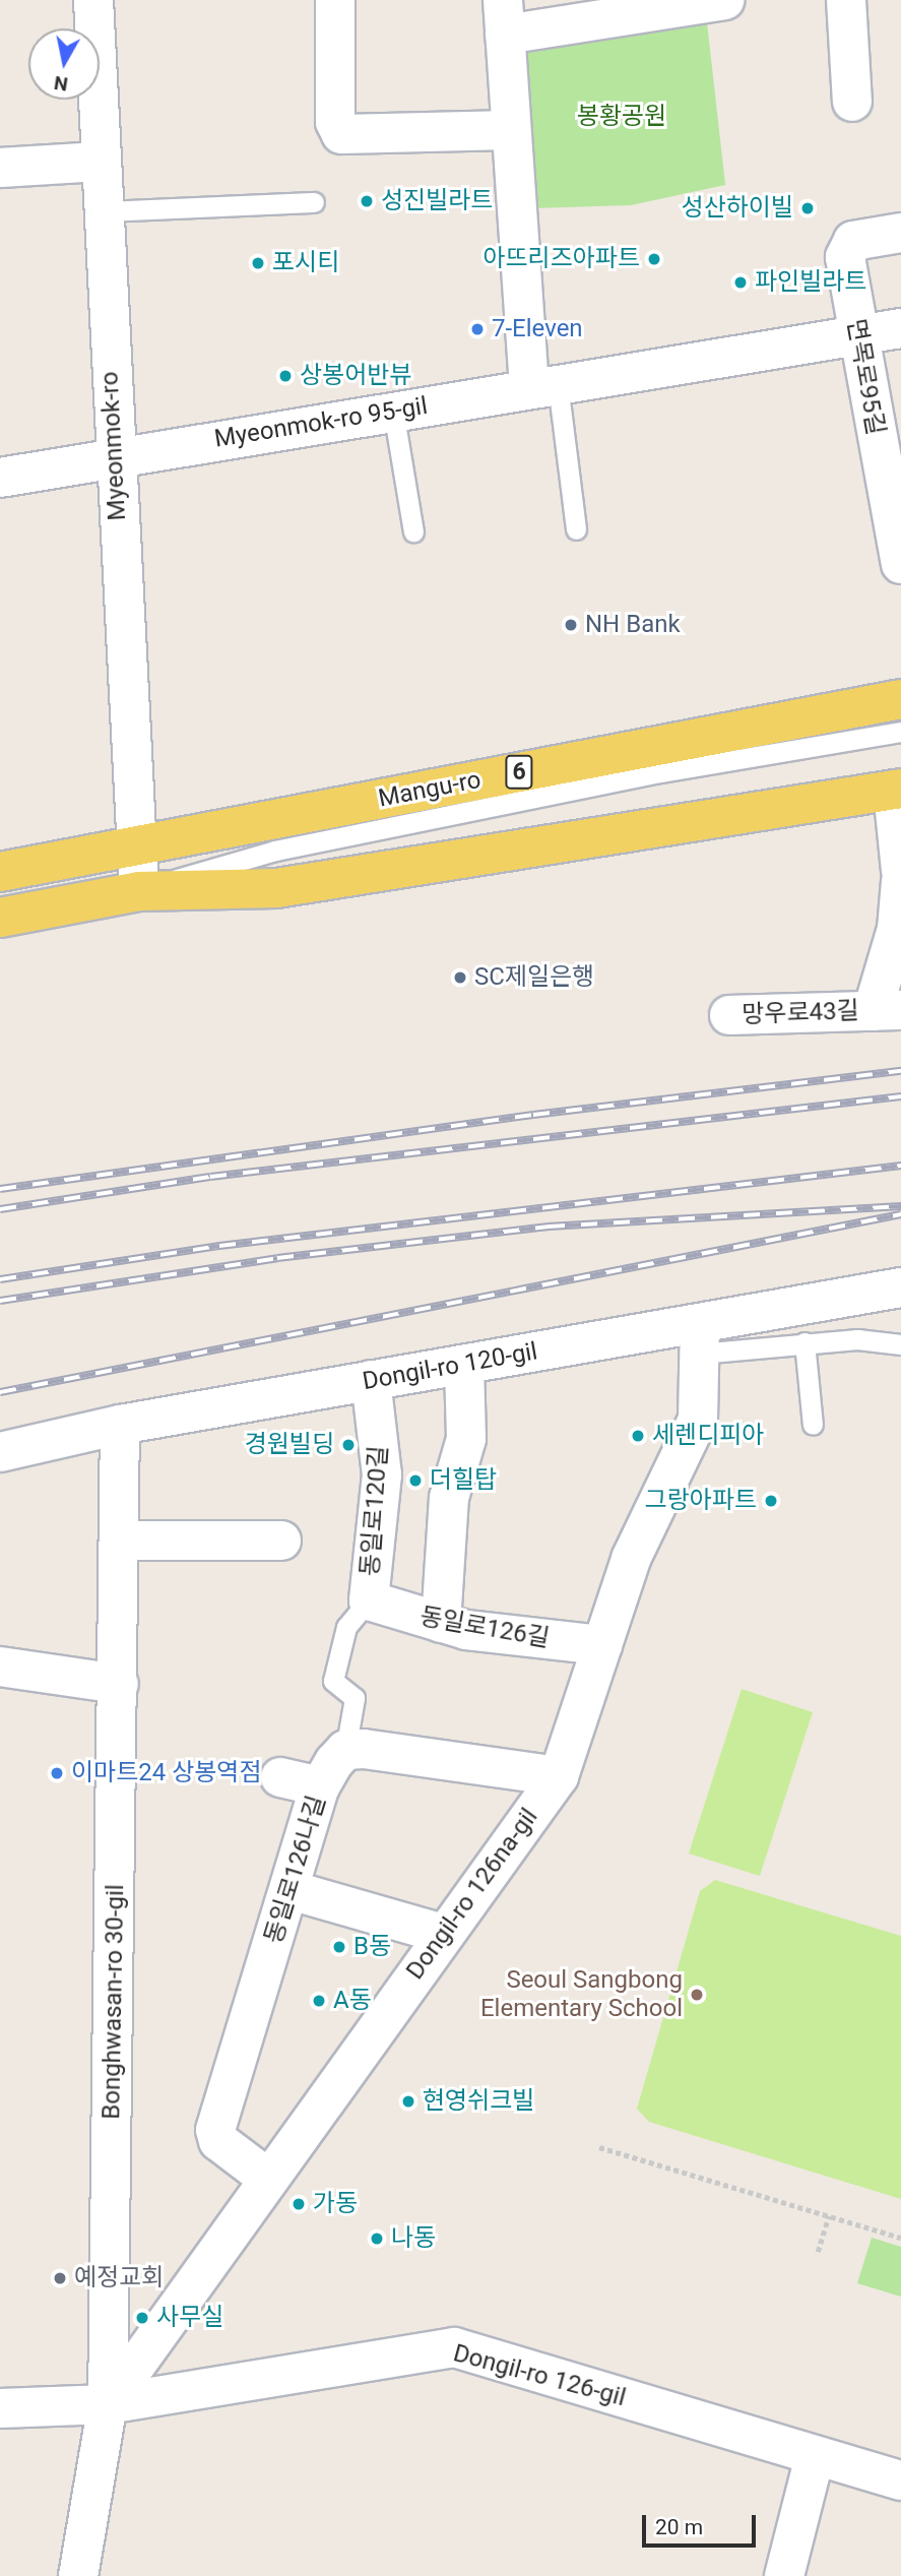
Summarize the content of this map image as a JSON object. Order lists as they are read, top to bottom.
{
  "streets": {
    "main road": ["6", "Mangu-ro"],
    "street": [
      "면목로95길",
      "Myeonmok-ro 95-gil",
      "Myeonmok-ro",
      "망우로43길",
      "Dongil-ro 120-gil",
      "동일로120길",
      "동일로126길",
      "동일로126나길",
      "Dongil-ro 126na-gil",
      "Bonghwasan-ro 30-gil",
      "Dongil-ro 126-gil"
    ]
  },
  "crossings": [
    ["면목로95길", "Myeonmok-ro 95-gil"],
    ["Myeonmok-ro 95-gil", "Myeonmok-ro"],
    ["Myeonmok-ro", "Mangu-ro"],
    ["Dongil-ro 120-gil", "동일로120길"],
    ["Dongil-ro 120-gil", "Dongil-ro 126na-gil"],
    ["Dongil-ro 120-gil", "Bonghwasan-ro 30-gil"],
    ["동일로120길", "동일로126길"],
    ["동일로126길", "Dongil-ro 126na-gil"],
    ["동일로126나길", "Dongil-ro 126na-gil"],
    ["Dongil-ro 126na-gil", "Bonghwasan-ro 30-gil"],
    ["Dongil-ro 126na-gil", "Dongil-ro 126-gil"],
    ["Bonghwasan-ro 30-gil", "Dongil-ro 126-gil"]
  ],
  "parks": ["봉황공원"],
  "places": [
    "성진빌라트",
    "성산하이빌",
    "아뜨리즈아파트",
    "포시티",
    "파인빌라트",
    "7-Eleven",
    "상봉어반뷰",
    "NH Bank",
    "SC제일은행",
    "세렌디피아",
    "경원빌딩",
    "더힐탑",
    "그랑아파트",
    "이마트24 상봉역점",
    "B동",
    "Seoul Sangbong Elementary School",
    "A동",
    "현영쉬크빌",
    "가동",
    "나동",
    "예정교회",
    "사무실"
  ],
  "scale_bar": "20 m",
  "north": "bottom"
}
